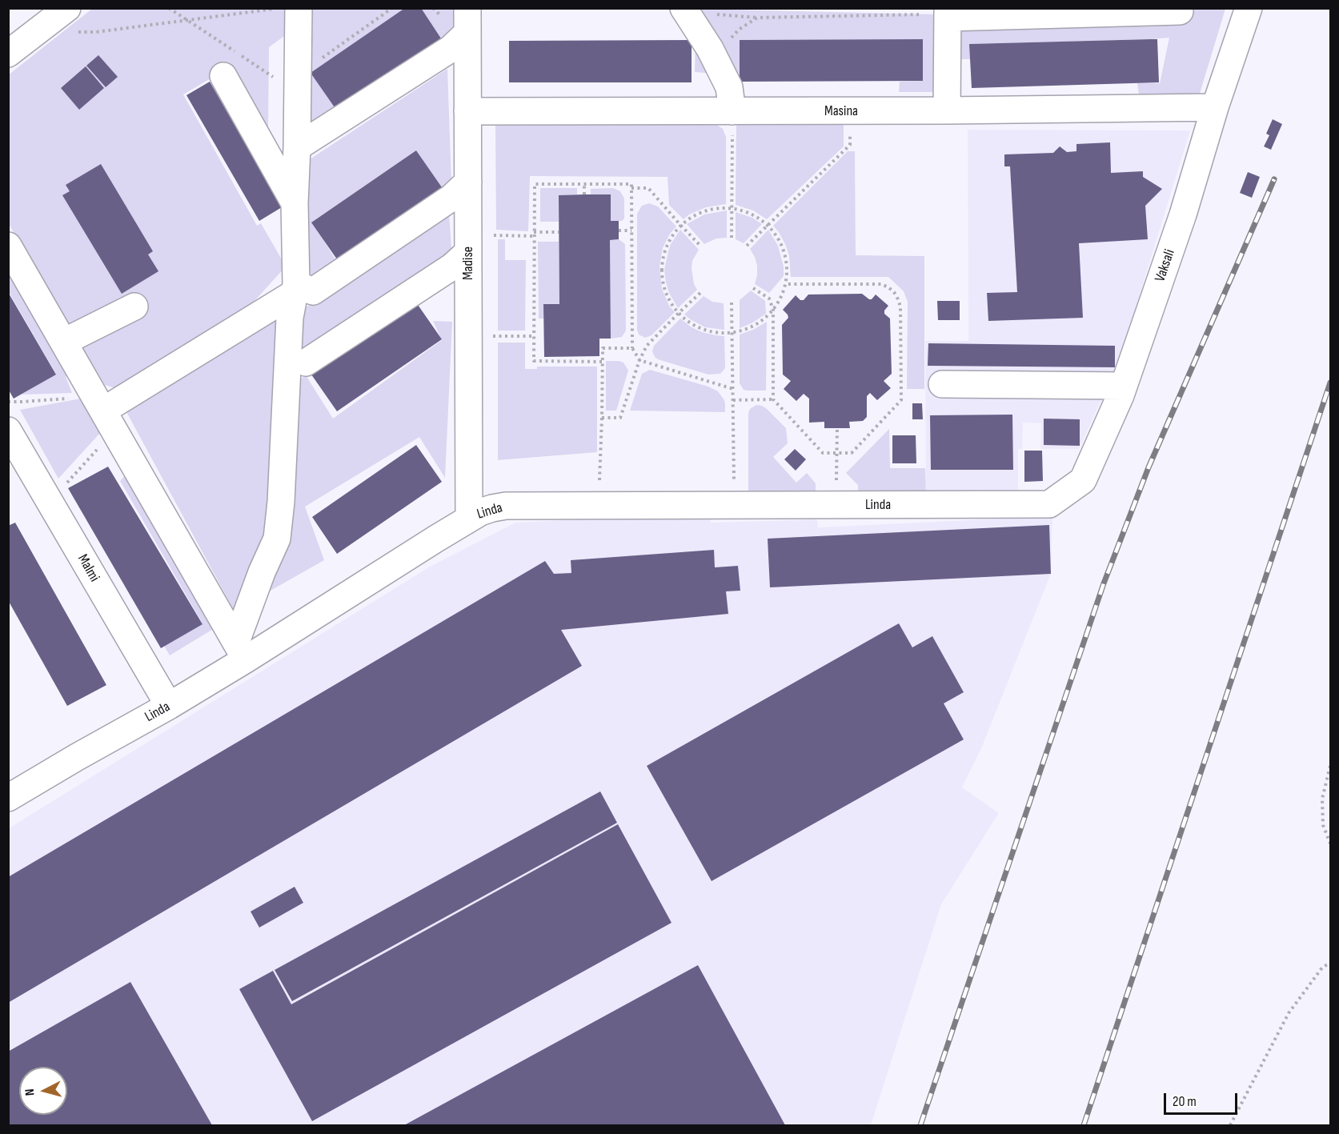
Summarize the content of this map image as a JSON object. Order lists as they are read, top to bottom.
{
  "streets": {
    "street": [
      "Masina",
      "Madise",
      "Vaksali",
      "Linda",
      "Malmi"
    ]
  },
  "crossings": [
    ["Masina", "Madise"],
    ["Masina", "Vaksali"],
    ["Madise", "Linda"],
    ["Vaksali", "Linda"],
    ["Linda", "Malmi"]
  ],
  "scale_bar": "20 m",
  "north": "left"
}
